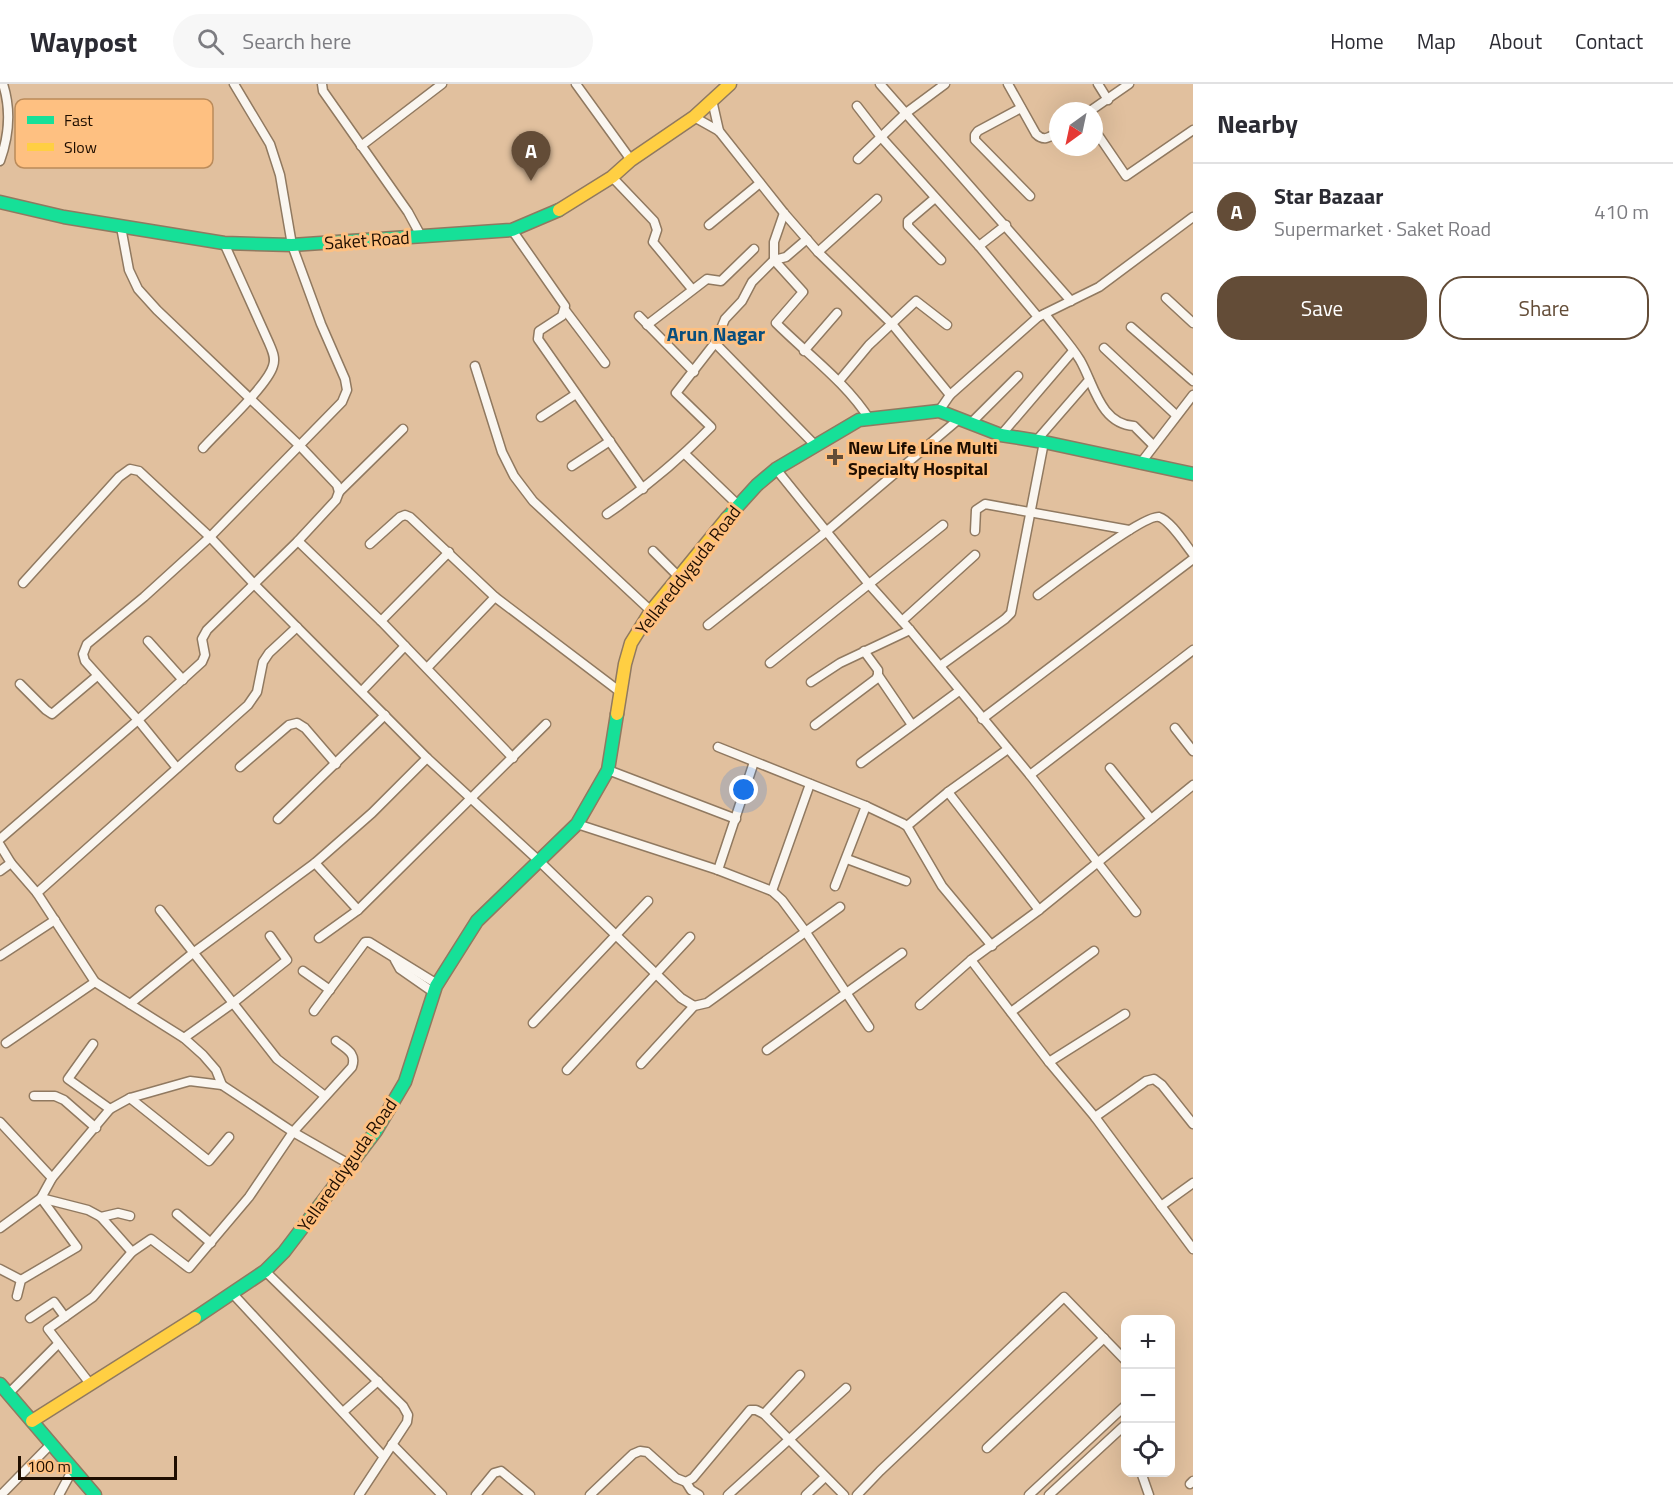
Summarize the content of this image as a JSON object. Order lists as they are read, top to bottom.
{
  "streets": {
    "street": ["Saket Road", "Yellareddyguda Road"]
  },
  "districts": ["Arun Nagar"],
  "places": {
    "health": ["New Life Line Multi Specialty Hospital"]
  },
  "legend": ["Fast", "Slow"],
  "scale_bar": "100 m",
  "north": "bottom left",
  "page": {
    "header": "Waypost",
    "search": "Search here",
    "nav": [
      "Home",
      "Map",
      "About",
      "Contact"
    ],
    "heading": "Nearby",
    "pins": "A",
    "list": [
      {
        "mark": "A",
        "name": "Star Bazaar",
        "note": "Supermarket · Saket Road",
        "value": "410 m"
      }
    ],
    "buttons": ["Save", "Share"],
    "map_buttons": ["+", "−"],
    "scale": "100 m"
  }
}
